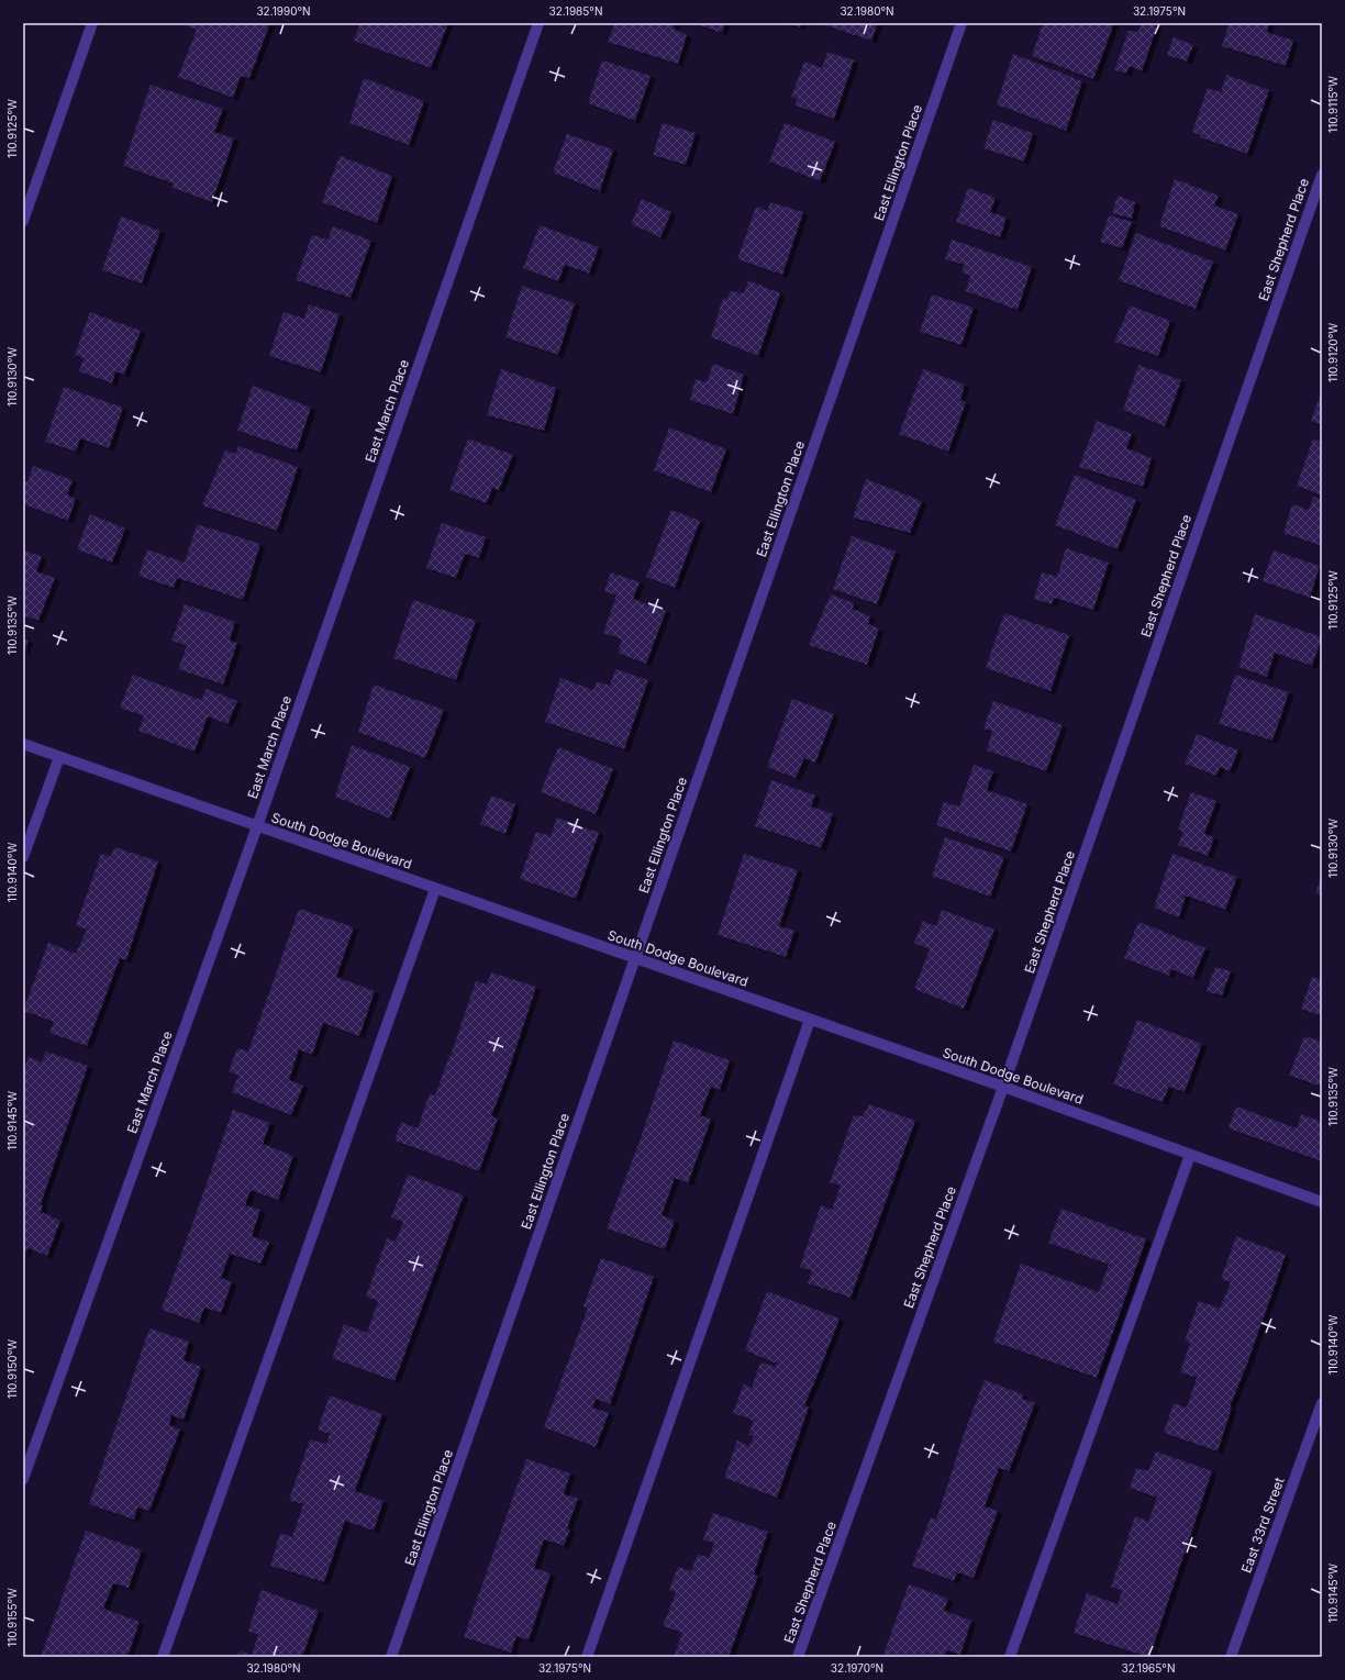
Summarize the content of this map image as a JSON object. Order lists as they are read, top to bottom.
{
  "streets": {
    "street": [
      "East Ellington Place",
      "East Shepherd Place",
      "East March Place",
      "South Dodge Boulevard",
      "East 33rd Street"
    ]
  },
  "crossings": [
    ["East Ellington Place", "South Dodge Boulevard"],
    ["East Shepherd Place", "South Dodge Boulevard"],
    ["East March Place", "South Dodge Boulevard"]
  ],
  "coordinates": [
    "32.1990°N",
    "32.1985°N",
    "32.1980°N",
    "32.1975°N",
    "110.9115°W",
    "110.9125°W",
    "110.9120°W",
    "110.9130°W",
    "110.9135°W",
    "110.9140°W",
    "110.9145°W",
    "110.9150°W",
    "110.9155°W",
    "32.1970°N",
    "32.1965°N"
  ]
}
